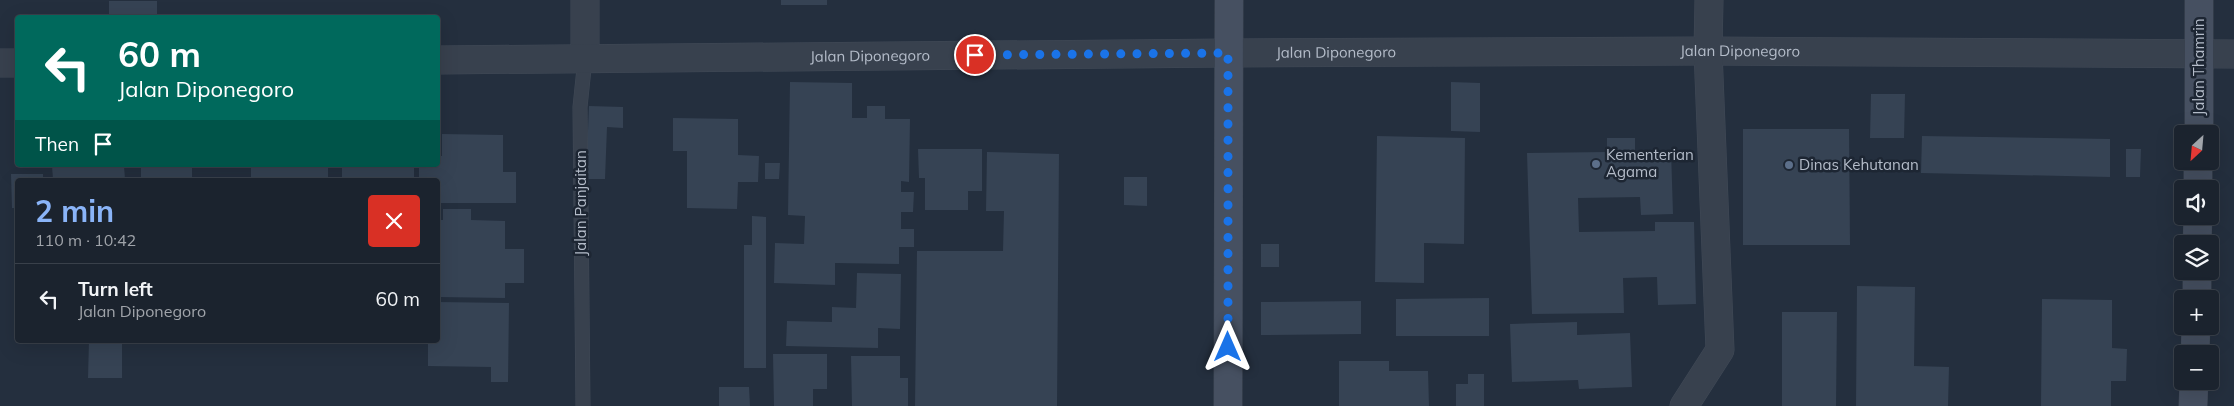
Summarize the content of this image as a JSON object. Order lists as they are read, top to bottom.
{
  "streets": {
    "main road": ["Jalan Thamrin"],
    "street": ["Jalan Diponegoro", "Jalan Panjaitan"]
  },
  "crossings": [
    ["Jalan Diponegoro", "Jalan Thamrin"],
    ["Jalan Diponegoro", "Jalan Panjaitan"]
  ],
  "places": ["Kementerian Agama", "Dinas Kehutanan"],
  "north": "bottom left",
  "page": {
    "turn": ["60 m", "Jalan Diponegoro"],
    "then": "Then",
    "map_buttons": ["+", "−"],
    "heading": ["2 min", "110 m · 10:42"],
    "list": [
      {
        "name": "Turn left",
        "note": "Jalan Diponegoro",
        "value": "60 m"
      }
    ]
  }
}
